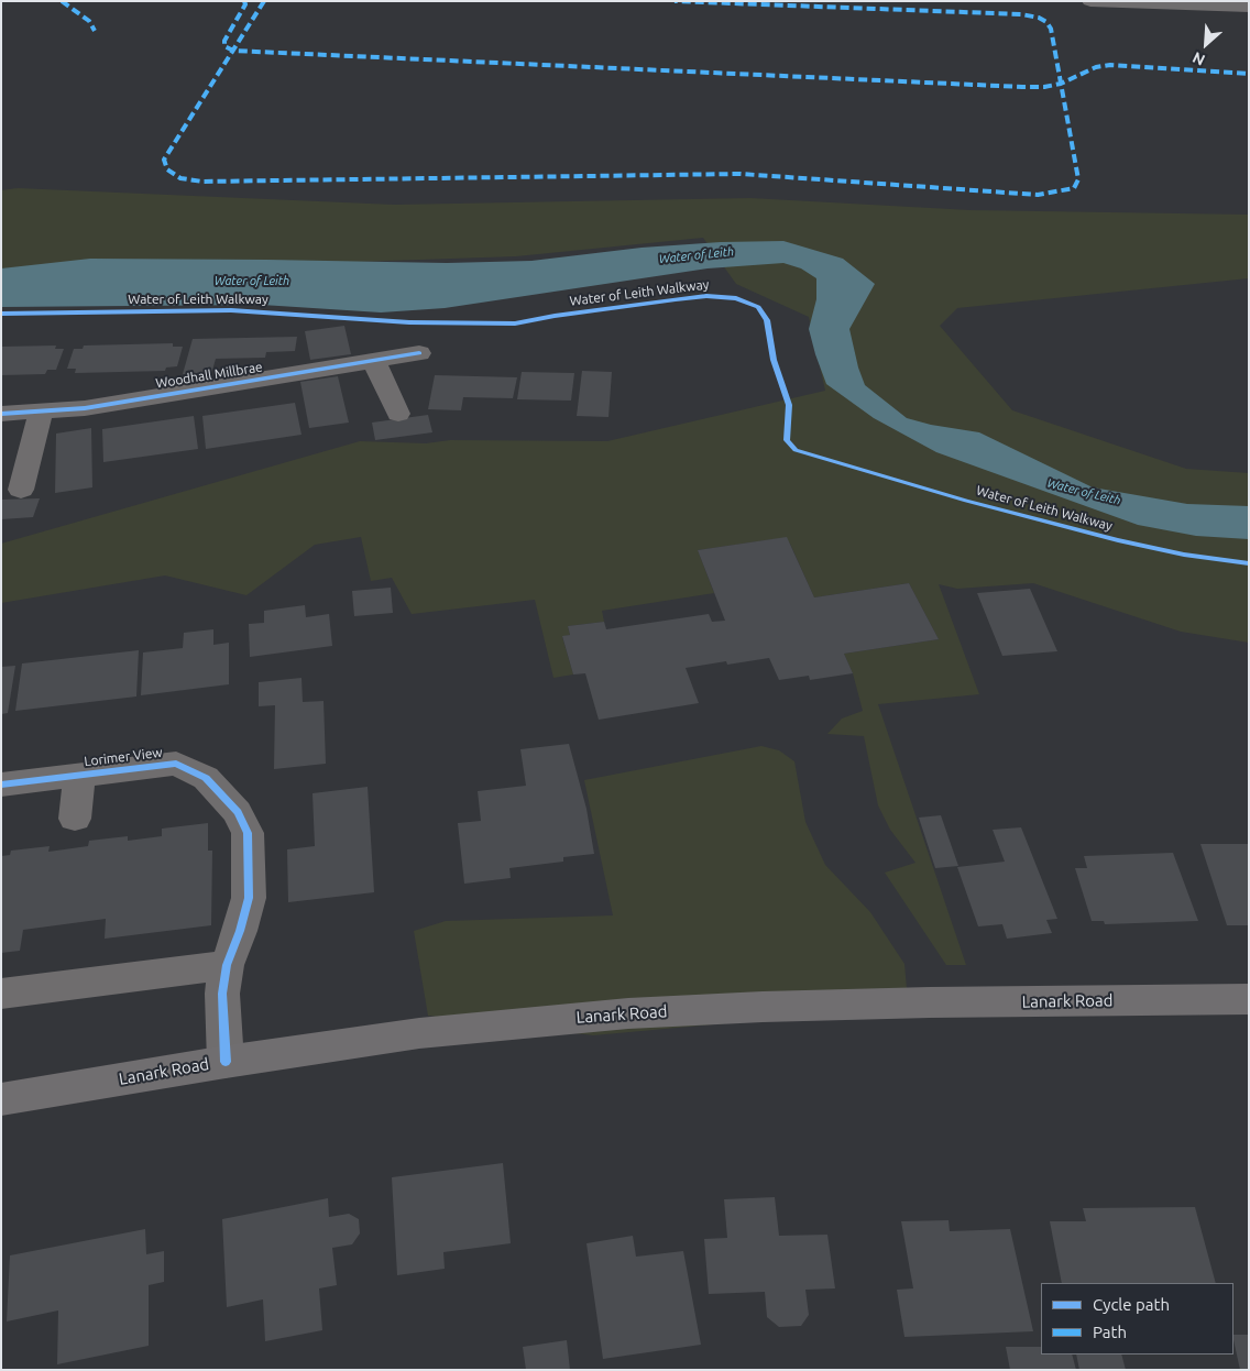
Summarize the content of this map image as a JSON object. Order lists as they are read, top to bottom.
{
  "streets": {
    "main road": ["Lanark Road"],
    "street": ["Woodhall Millbrae", "Lorimer View"],
    "cycle path": ["Water of Leith Walkway"]
  },
  "crossings": [
    ["Lorimer View", "Lanark Road"]
  ],
  "water": ["Water of Leith"],
  "legend": ["Cycle path", "Path"],
  "north": "bottom left"
}
